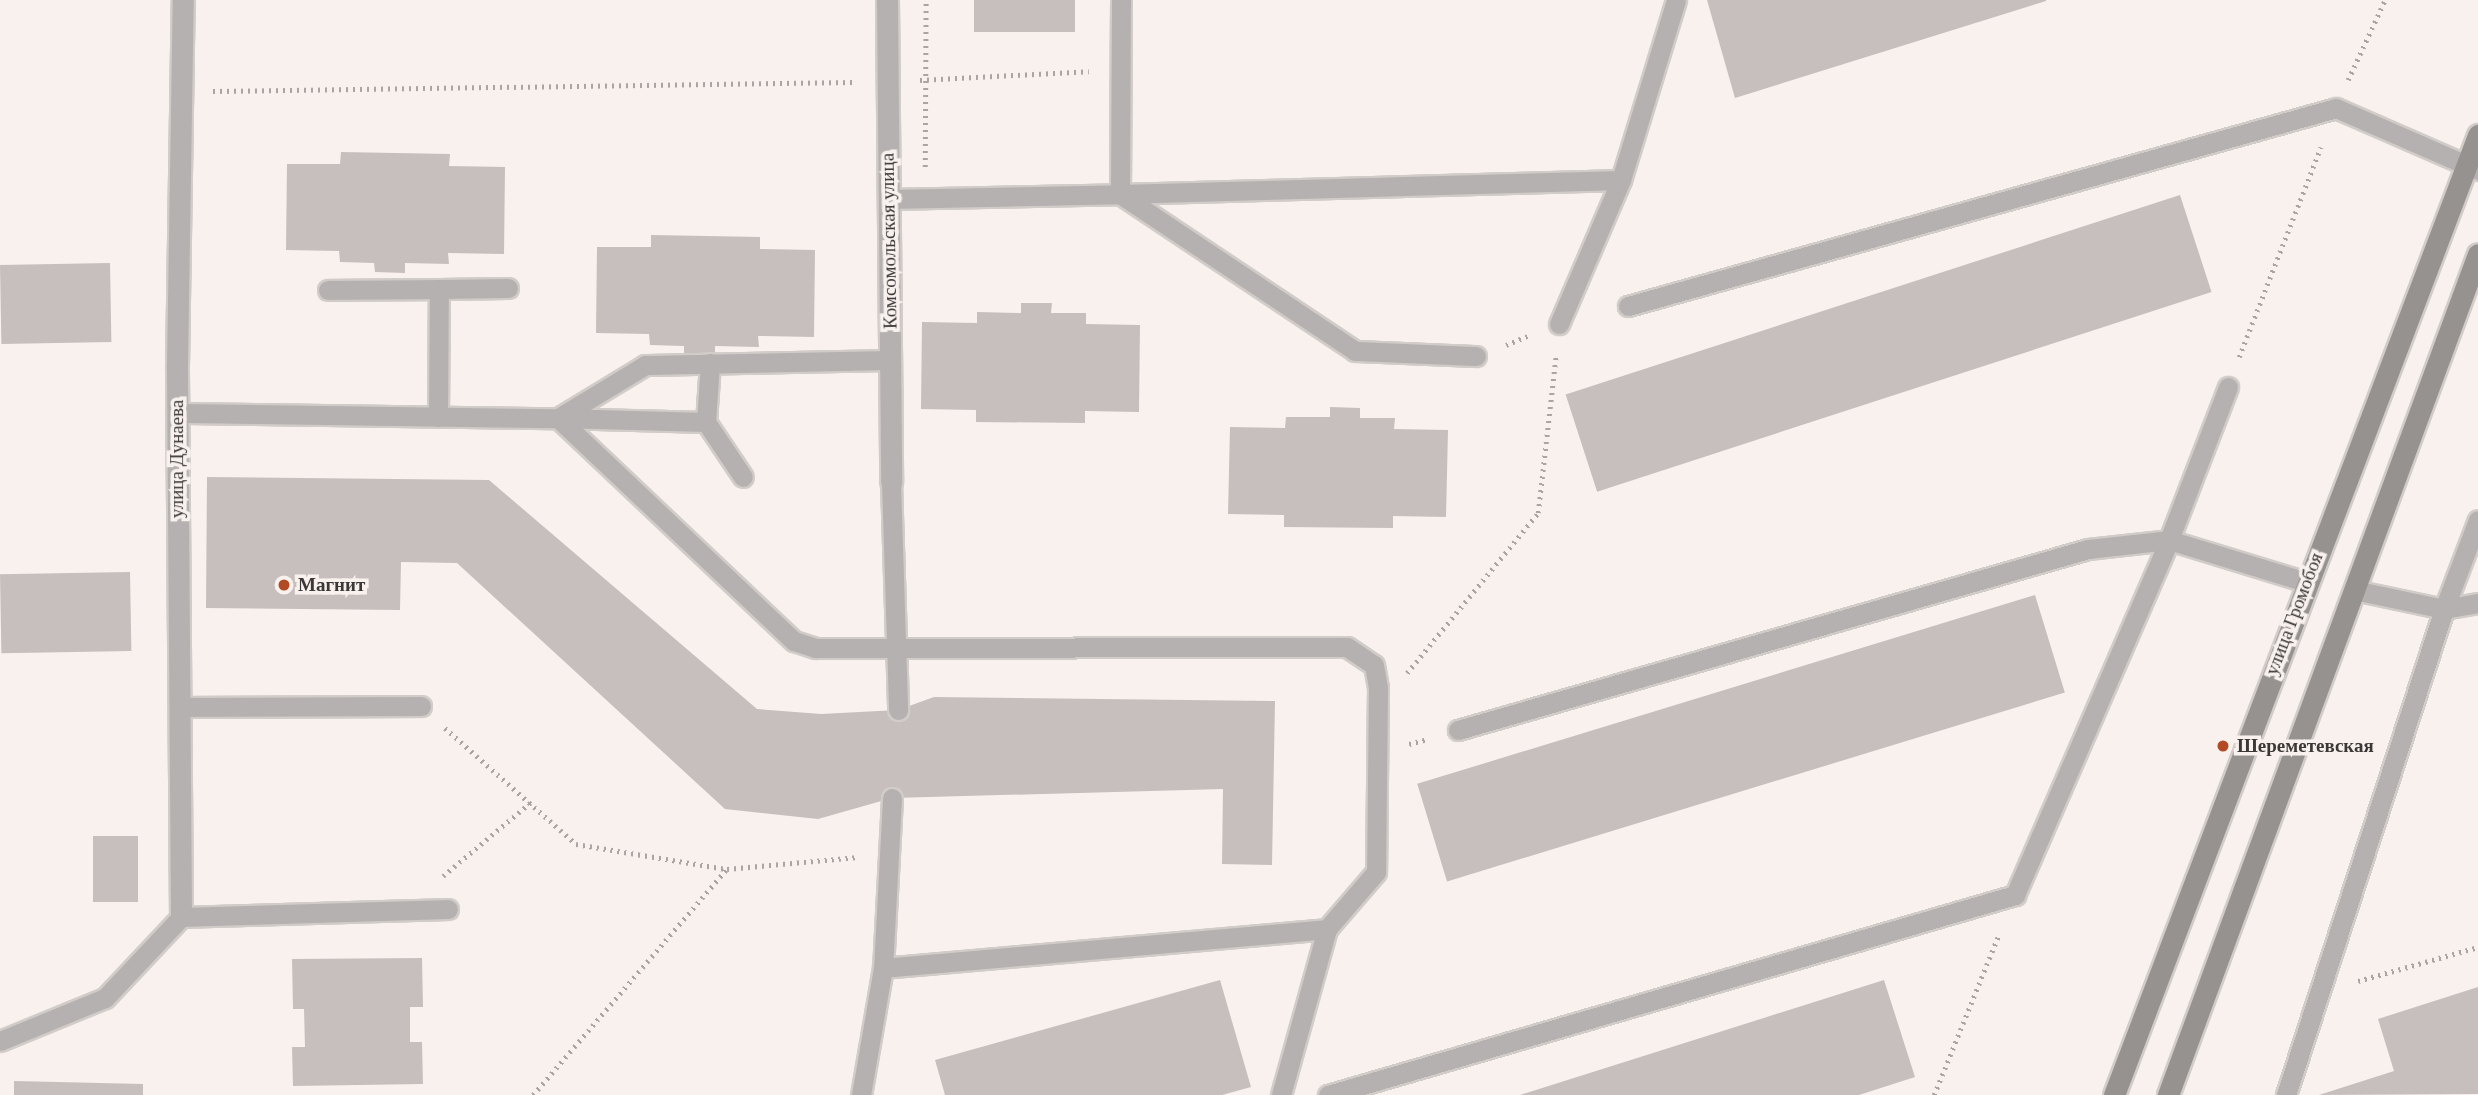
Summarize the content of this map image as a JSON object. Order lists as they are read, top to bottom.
{
  "streets": {
    "main road": ["улица Громобоя"],
    "street": ["Комсомольская улица", "улица Дунаева"]
  },
  "places": ["Магнит", "Шереметевская"]
}
